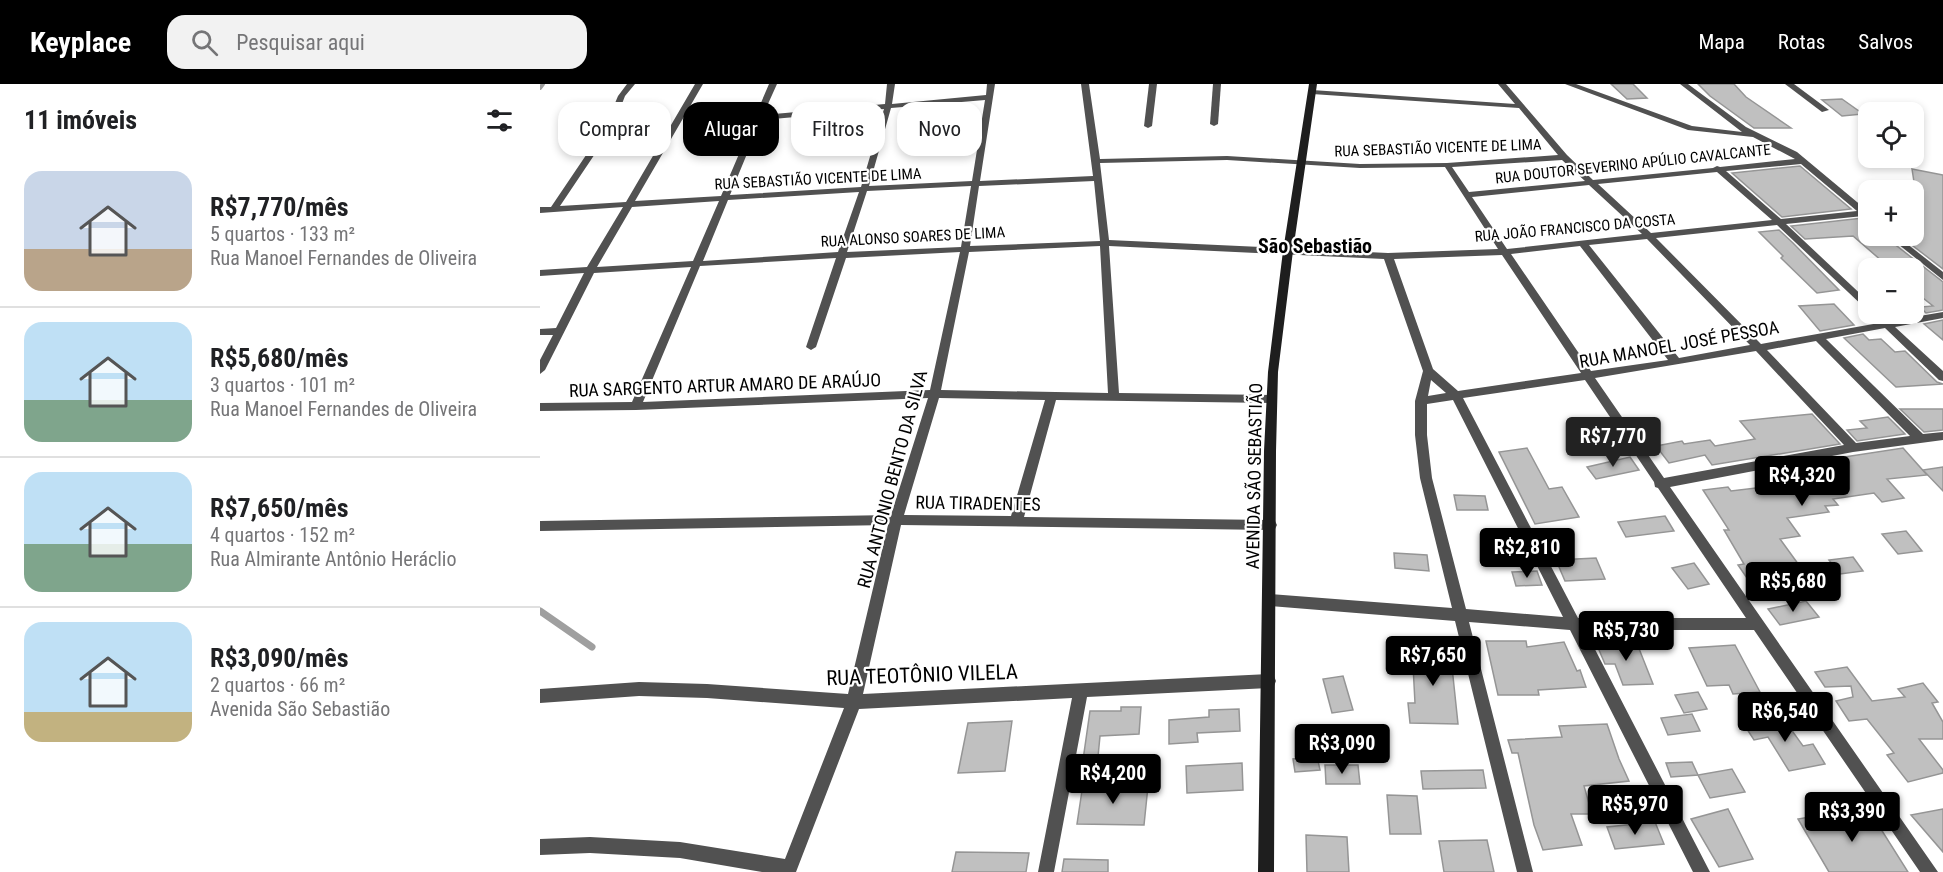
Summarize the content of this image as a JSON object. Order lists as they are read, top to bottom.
{
  "streets": {
    "main road": ["AVENIDA SÃO SEBASTIÃO"],
    "street": [
      "RUA SEBASTIÃO VICENTE DE LIMA",
      "RUA DOUTOR SEVERINO APÚLIO CAVALCANTE",
      "RUA JOÃO FRANCISCO DA COSTA",
      "RUA ALONSO SOARES DE LIMA",
      "RUA MANOEL JOSÉ PESSOA",
      "RUA SARGENTO ARTUR AMARO DE ARAÚJO",
      "RUA ANTONIO BENTO DA SILVA",
      "RUA TIRADENTES",
      "RUA TEOTÔNIO VILELA"
    ]
  },
  "crossings": [
    ["RUA SEBASTIÃO VICENTE DE LIMA", "AVENIDA SÃO SEBASTIÃO"],
    ["RUA SEBASTIÃO VICENTE DE LIMA", "RUA ANTONIO BENTO DA SILVA"],
    ["RUA JOÃO FRANCISCO DA COSTA", "RUA ALONSO SOARES DE LIMA"],
    ["RUA JOÃO FRANCISCO DA COSTA", "AVENIDA SÃO SEBASTIÃO"],
    ["RUA ALONSO SOARES DE LIMA", "AVENIDA SÃO SEBASTIÃO"],
    ["RUA ALONSO SOARES DE LIMA", "RUA ANTONIO BENTO DA SILVA"],
    ["RUA SARGENTO ARTUR AMARO DE ARAÚJO", "AVENIDA SÃO SEBASTIÃO"],
    ["RUA SARGENTO ARTUR AMARO DE ARAÚJO", "RUA ANTONIO BENTO DA SILVA"],
    ["AVENIDA SÃO SEBASTIÃO", "RUA TIRADENTES"],
    ["AVENIDA SÃO SEBASTIÃO", "RUA TEOTÔNIO VILELA"],
    ["RUA ANTONIO BENTO DA SILVA", "RUA TIRADENTES"],
    ["RUA ANTONIO BENTO DA SILVA", "RUA TEOTÔNIO VILELA"]
  ],
  "districts": ["São Sebastião"],
  "page": {
    "header": "Keyplace",
    "search": "Pesquisar aqui",
    "nav": ["Mapa", "Rotas", "Salvos"],
    "heading": "11 imóveis",
    "map_buttons": ["+", "−"],
    "chip": [
      "Comprar",
      "Alugar",
      "Filtros",
      "Novo"
    ],
    "list": [
      {
        "name": "R$7,770/mês",
        "note": "5 quartos · 133 m² · Rua Manoel Fernandes de Oliveira"
      },
      {
        "name": "R$5,680/mês",
        "note": "3 quartos · 101 m² · Rua Manoel Fernandes de Oliveira"
      },
      {
        "name": "R$7,650/mês",
        "note": "4 quartos · 152 m² · Rua Almirante Antônio Heráclio"
      },
      {
        "name": "R$3,090/mês",
        "note": "2 quartos · 66 m² · Avenida São Sebastião"
      }
    ],
    "price": [
      "R$7,770",
      "R$4,320",
      "R$2,810",
      "R$5,680",
      "R$5,730",
      "R$7,650",
      "R$6,540",
      "R$3,090",
      "R$4,200",
      "R$5,970",
      "R$3,390"
    ]
  }
}
